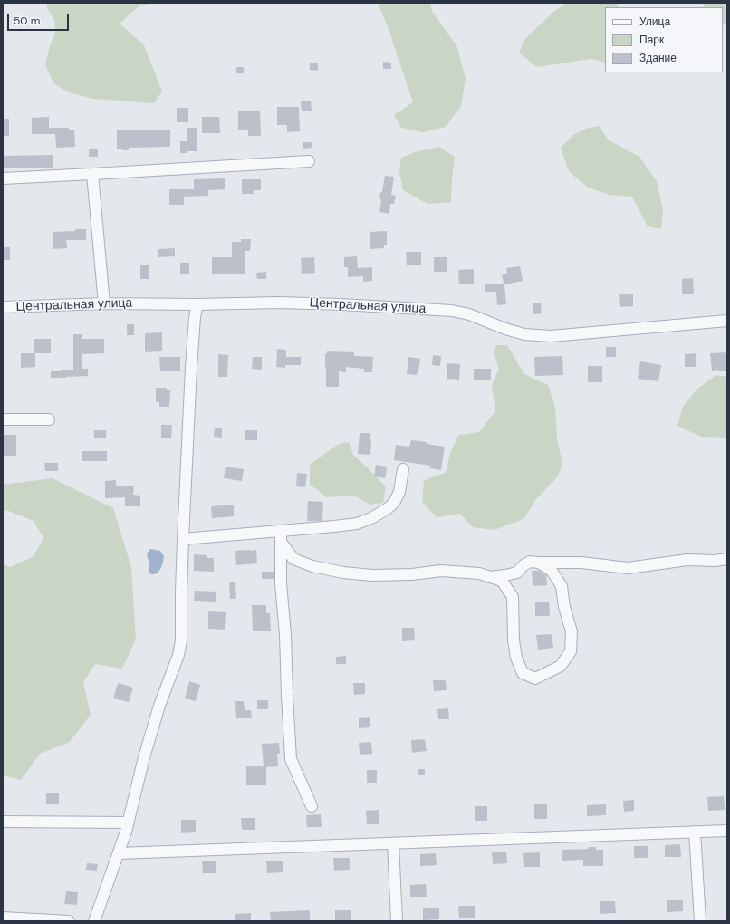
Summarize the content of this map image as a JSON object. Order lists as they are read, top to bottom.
{
  "streets": {
    "street": ["Центральная улица"]
  },
  "legend": ["Улица", "Парк", "Здание"],
  "scale_bar": "50 m"
}
